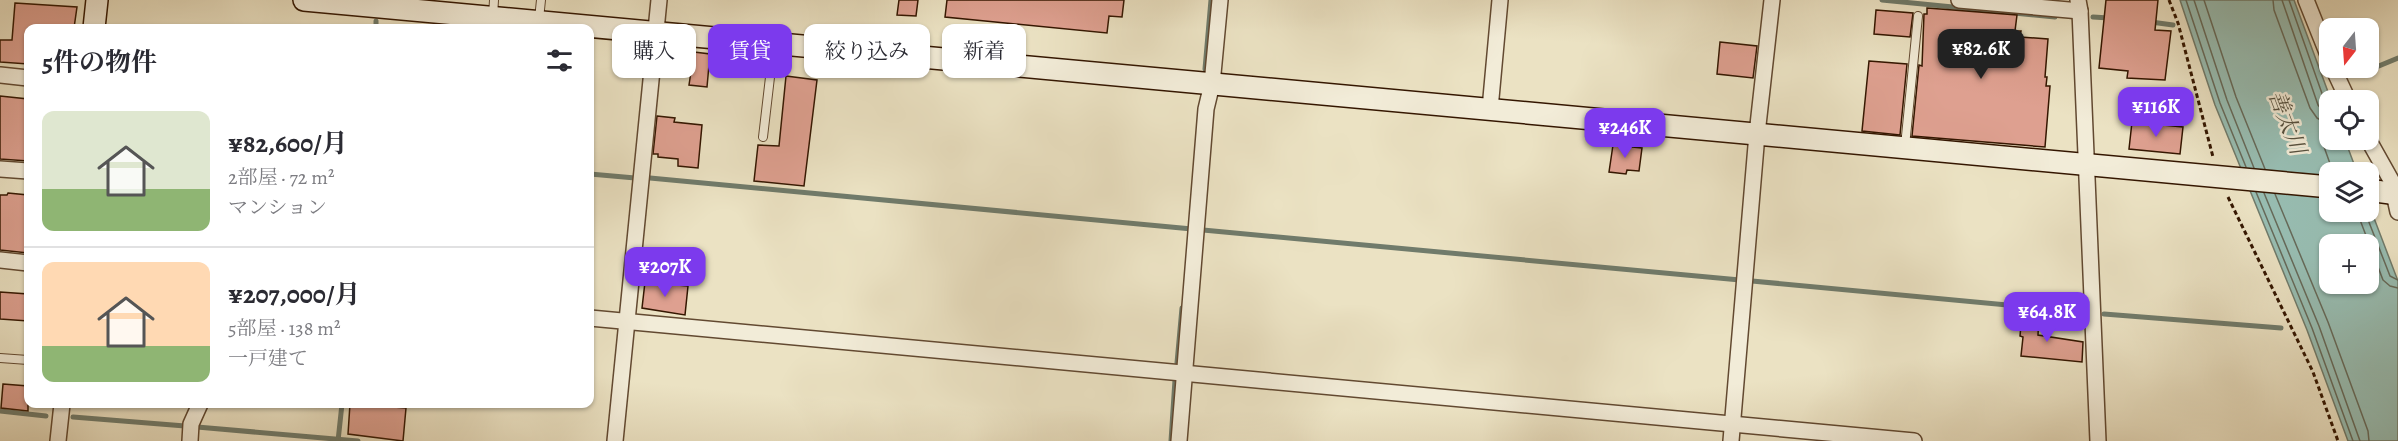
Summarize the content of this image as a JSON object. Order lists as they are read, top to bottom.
{
  "water": ["善太川"],
  "north": "bottom",
  "page": {
    "map_buttons": "+",
    "chip": [
      "購入",
      "賃貸",
      "絞り込み",
      "新着"
    ],
    "heading": "5件の物件",
    "price": [
      "¥82.6K",
      "¥116K",
      "¥246K",
      "¥207K",
      "¥64.8K"
    ],
    "list": [
      {
        "name": "¥82,600/月",
        "note": "2部屋 · 72 m² · マンション"
      },
      {
        "name": "¥207,000/月",
        "note": "5部屋 · 138 m² · 一戸建て"
      }
    ]
  }
}
